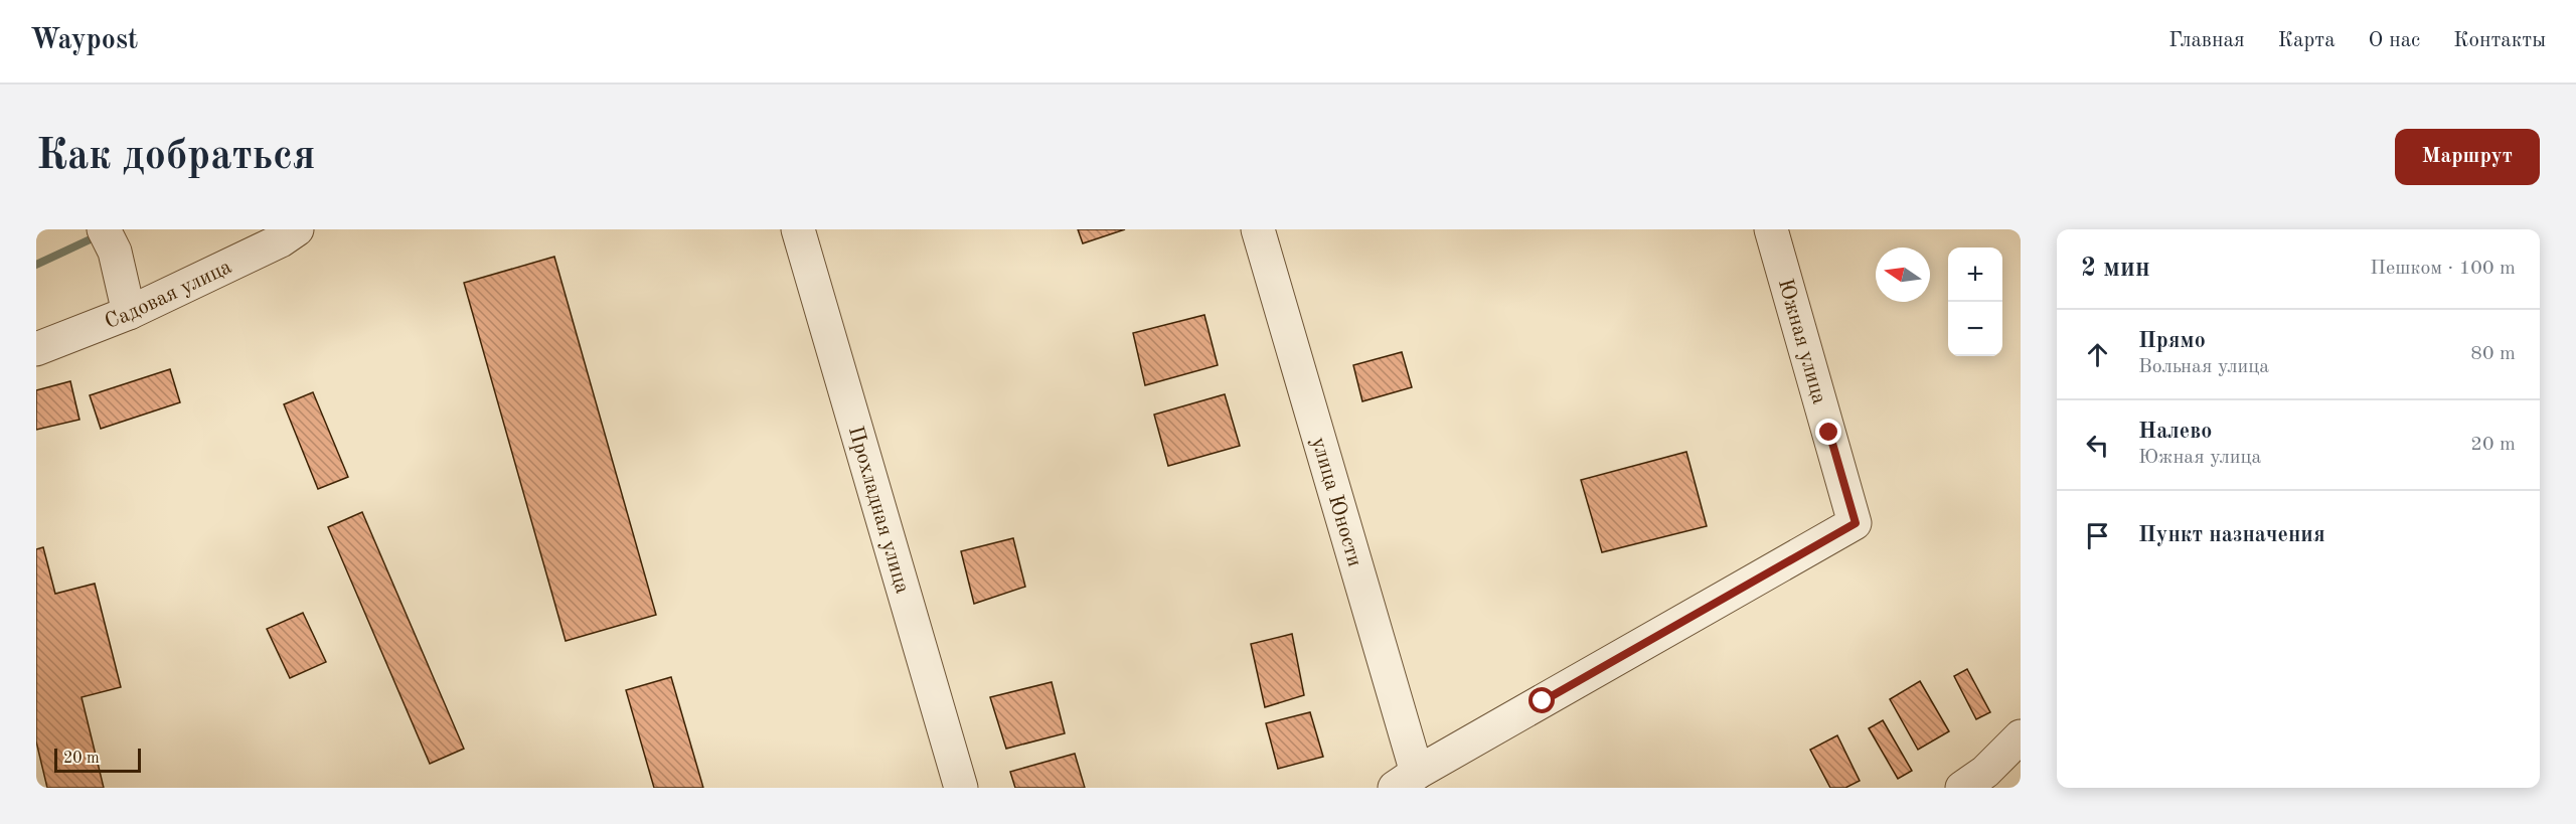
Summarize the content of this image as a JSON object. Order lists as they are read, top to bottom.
{
  "streets": {
    "street": [
      "Садовая улица",
      "Южная улица",
      "улица Юности",
      "Прохладная улица"
    ]
  },
  "crossings": [
    ["Южная улица", "улица Юности"]
  ],
  "scale_bar": "20 m",
  "north": "left",
  "page": {
    "header": "Waypost",
    "nav": [
      "Главная",
      "Карта",
      "О нас",
      "Контакты"
    ],
    "buttons": "Маршрут",
    "title": "Как добраться",
    "heading": ["2 мин", "Пешком · 100 m"],
    "map_buttons": ["+", "−"],
    "list": [
      ["Прямо", "Вольная улица", "80 m"],
      ["Налево", "Южная улица", "20 m"],
      "Пункт назначения"
    ],
    "scale": "20 m"
  }
}
